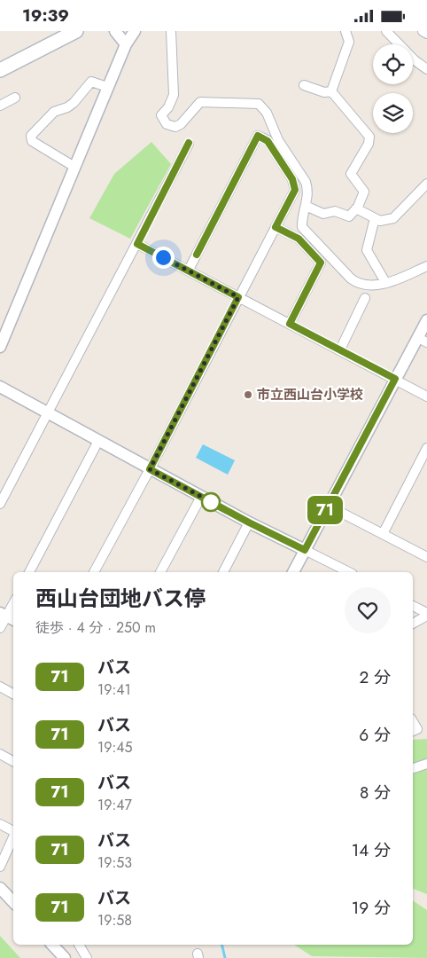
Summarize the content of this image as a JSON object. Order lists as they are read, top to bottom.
{
  "places": ["市立西山台小学校"],
  "lines": ["bus line 71"],
  "page": {
    "status": "19:39",
    "on_map": "71",
    "heading": ["西山台団地バス停", "徒歩 · 4 分 · 250 m"],
    "list": [
      {
        "mark": "71",
        "name": "バス",
        "note": "19:41",
        "value": "2 分"
      },
      {
        "mark": "71",
        "name": "バス",
        "note": "19:45",
        "value": "6 分"
      },
      {
        "mark": "71",
        "name": "バス",
        "note": "19:47",
        "value": "8 分"
      },
      {
        "mark": "71",
        "name": "バス",
        "note": "19:53",
        "value": "14 分"
      },
      {
        "mark": "71",
        "name": "バス",
        "note": "19:58",
        "value": "19 分"
      }
    ]
  }
}
